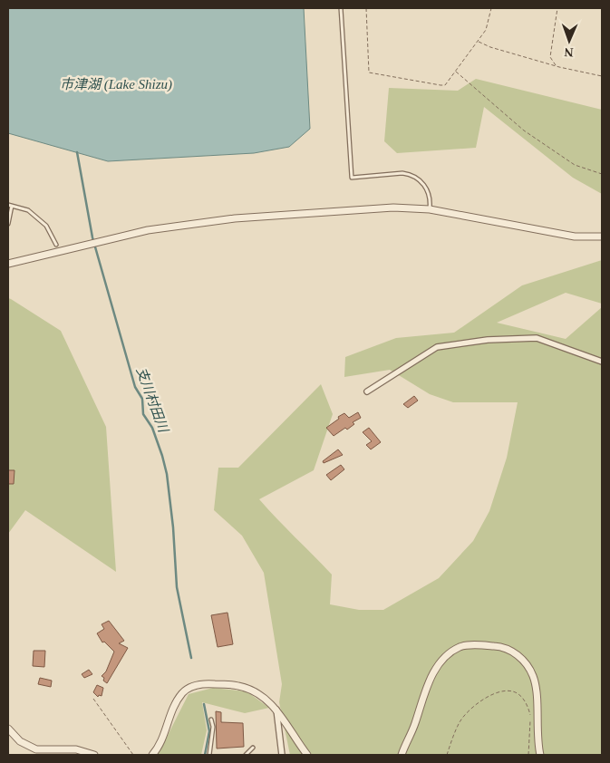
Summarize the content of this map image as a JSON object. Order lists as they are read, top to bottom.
{
  "water": ["市津湖 (Lake Shizu)", "支川村田川"],
  "north": "bottom"
}
